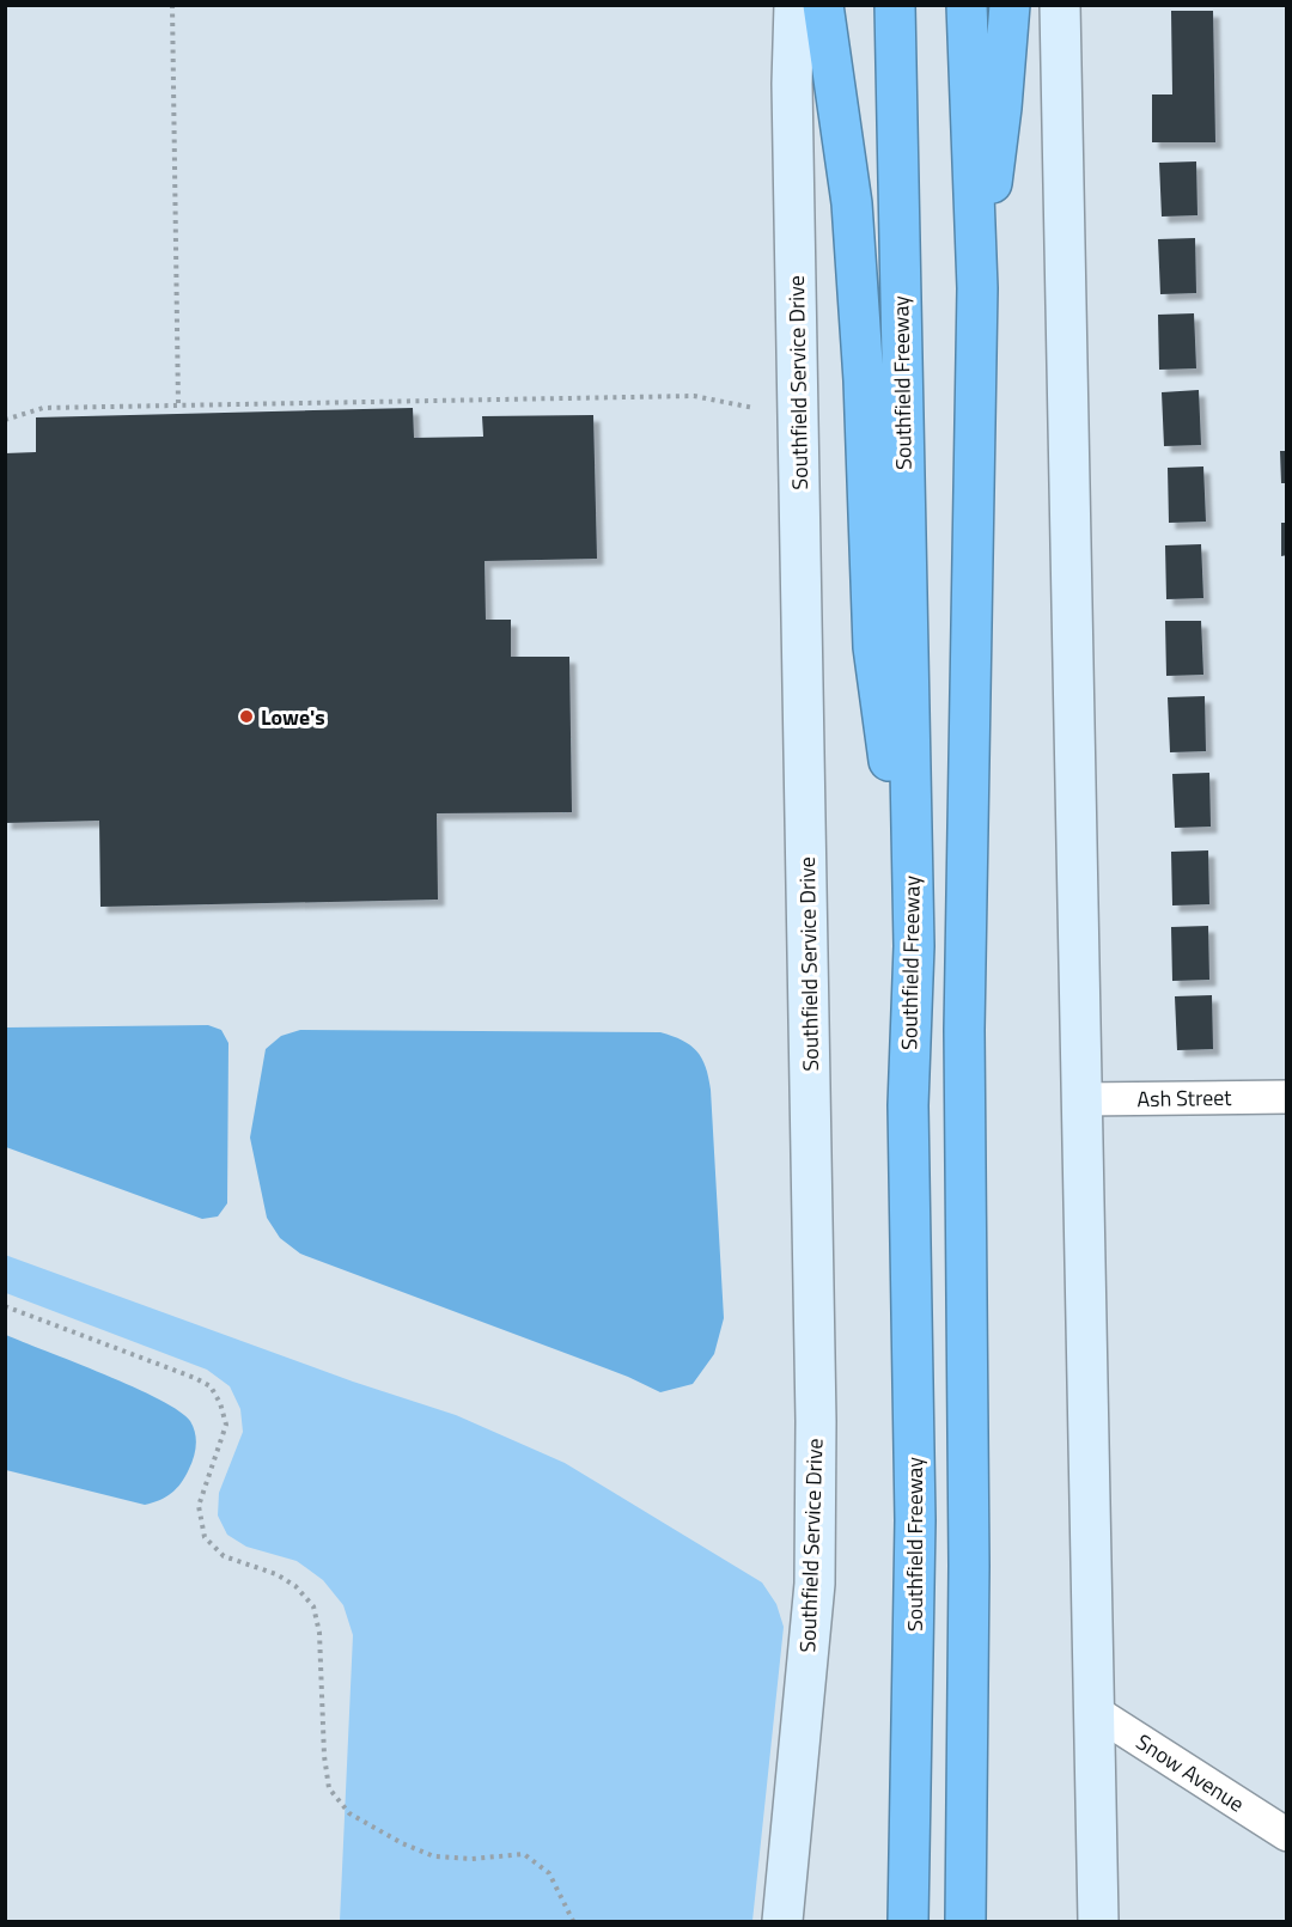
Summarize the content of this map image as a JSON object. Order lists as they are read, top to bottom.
{
  "streets": {
    "highway": ["Southfield Freeway"],
    "main road": ["Southfield Service Drive"],
    "street": ["Ash Street", "Snow Avenue"]
  },
  "places": ["Lowe's"]
}
